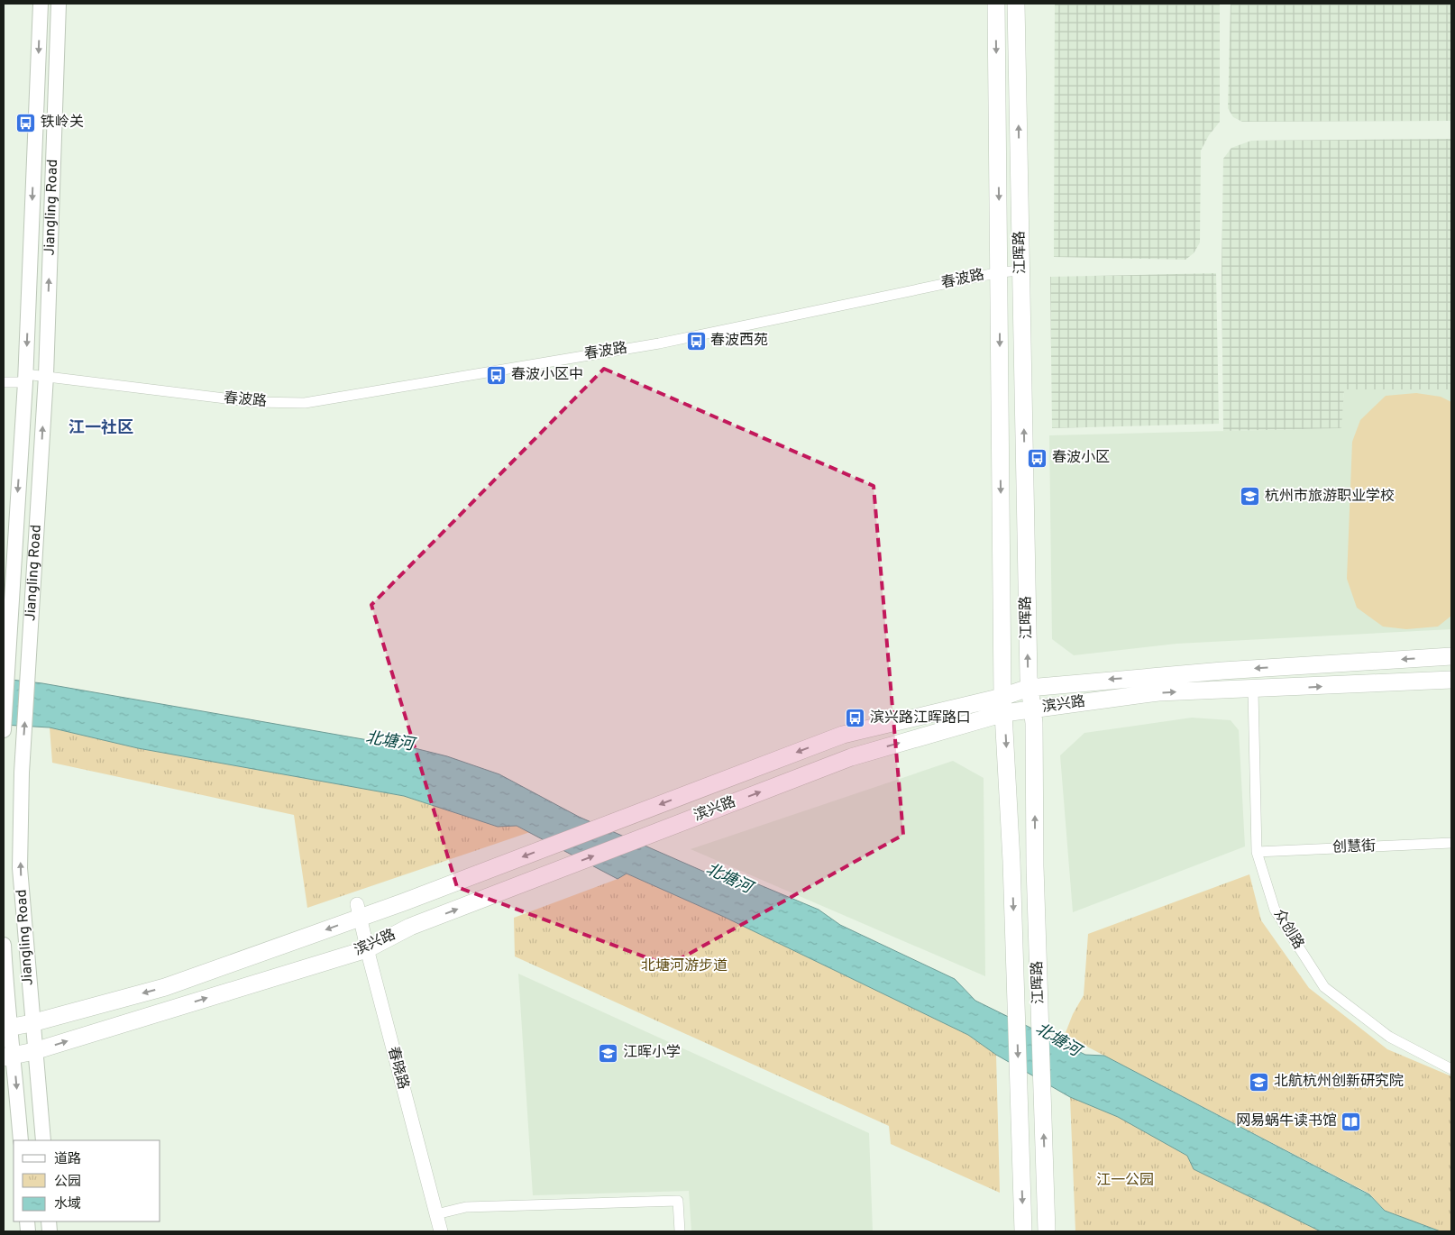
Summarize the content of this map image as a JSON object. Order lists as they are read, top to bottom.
{
  "streets": {
    "main road": ["Jiangling Road", "江晖路", "滨兴路"],
    "street": [
      "春波路",
      "创慧街",
      "众创路",
      "春晓路"
    ]
  },
  "crossings": [
    ["Jiangling Road", "春波路"],
    ["Jiangling Road", "滨兴路"],
    ["江晖路", "春波路"],
    ["江晖路", "滨兴路"],
    ["滨兴路", "众创路"],
    ["滨兴路", "春晓路"],
    ["创慧街", "众创路"]
  ],
  "districts": ["江一社区"],
  "water": ["北塘河"],
  "parks": ["北塘河游步道", "江一公园"],
  "places": {
    "bus stop": [
      "铁岭关",
      "春波西苑",
      "春波小区中",
      "春波小区",
      "滨兴路江晖路口"
    ],
    "school or university": ["杭州市旅游职业学校", "江晖小学", "北航杭州创新研究院"],
    "library": ["网易蜗牛读书馆"]
  },
  "legend": ["道路", "公园", "水域"]
}
